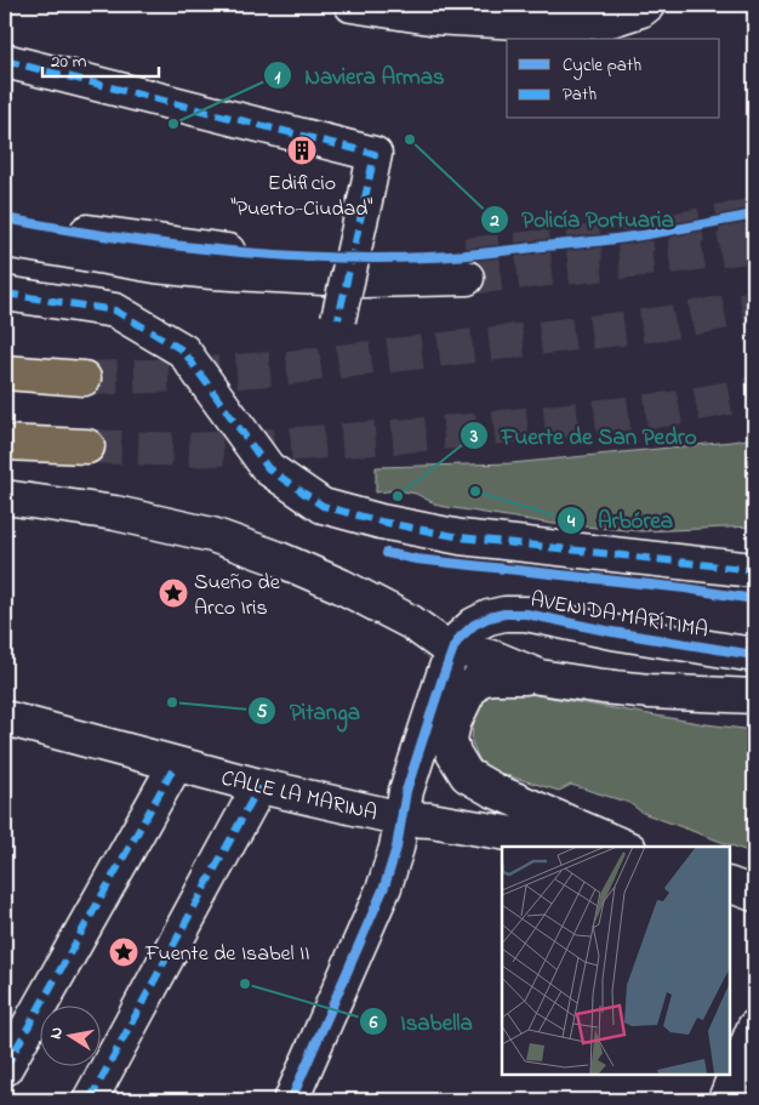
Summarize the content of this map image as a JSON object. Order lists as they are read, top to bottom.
{
  "streets": {
    "street": ["AVENIDA MARÍTIMA", "CALLE LA MARINA"]
  },
  "places": {
    "other": [
      "Naviera Armas",
      "Policía Portuaria",
      "Arbórea",
      "Fuerte de San Pedro",
      "Pitanga",
      "Isabella"
    ],
    "building": ["Edificio \"Puerto-Ciudad\""],
    "place": ["Sueño de Arco Iris", "Fuente de Isabel II"]
  },
  "legend": ["Cycle path", "Path"],
  "scale_bar": "20 m",
  "north": "left"
}
